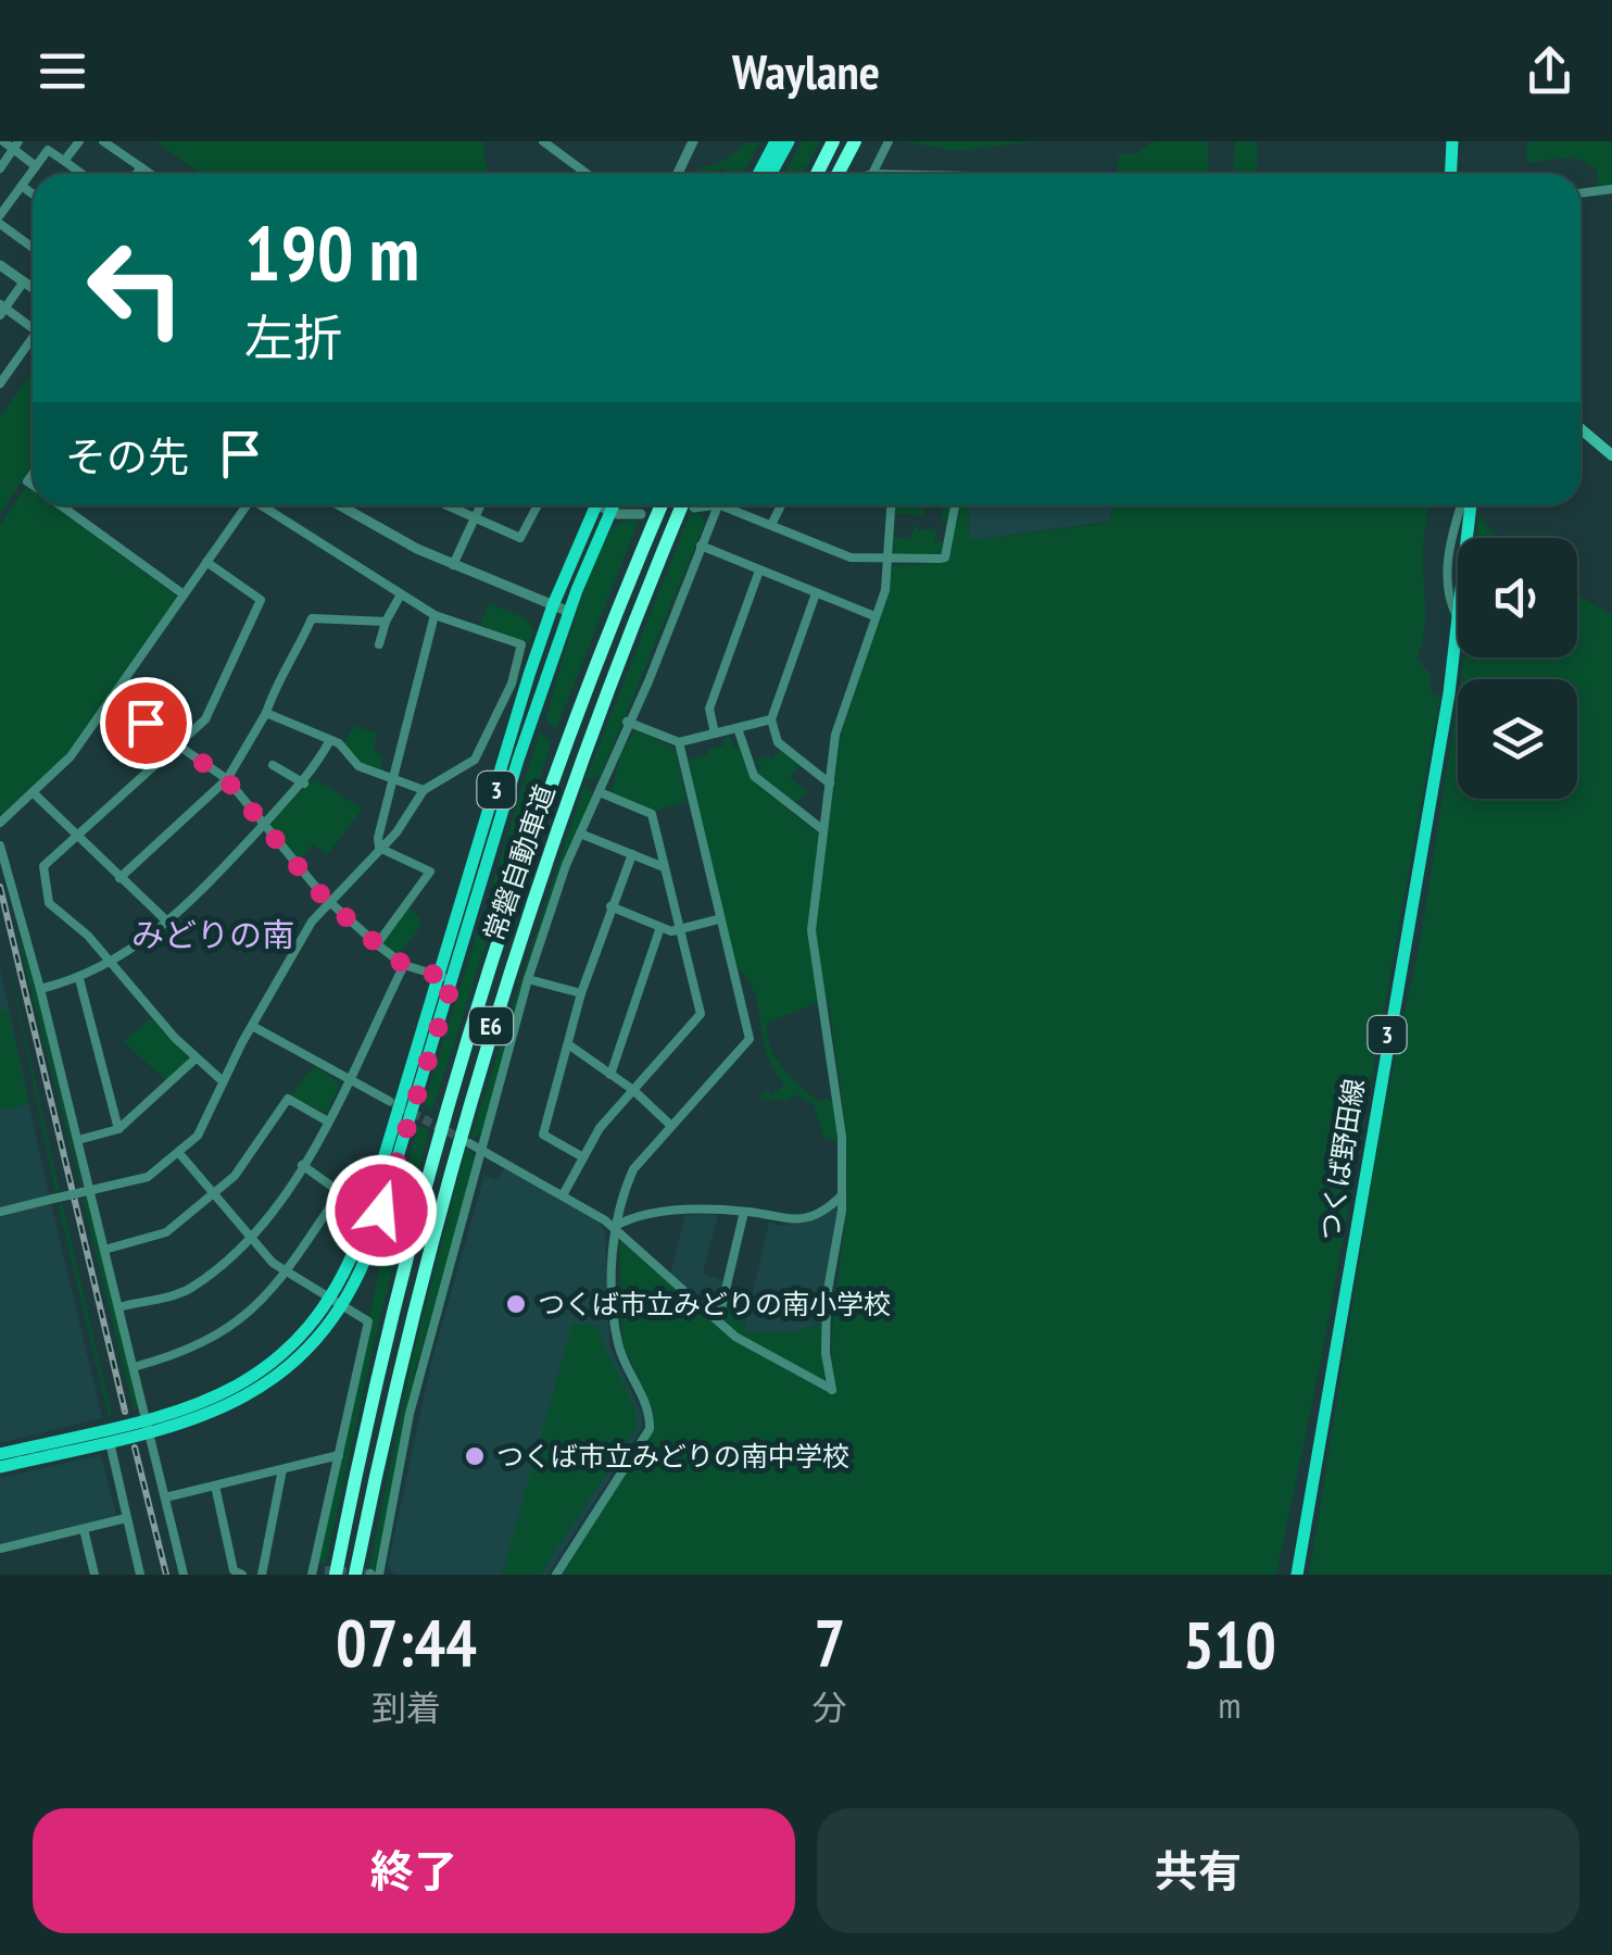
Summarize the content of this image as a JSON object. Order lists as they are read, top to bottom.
{
  "streets": {
    "highway": ["常磐自動車道", "E6"],
    "main road": ["3", "つくば野田線"]
  },
  "districts": ["みどりの南"],
  "places": ["つくば市立みどりの南小学校", "つくば市立みどりの南中学校"],
  "page": {
    "header": "Waylane",
    "turn": ["190 m", "左折"],
    "then": "その先",
    "eta": [
      "07:44",
      "到着",
      "7",
      "分",
      "510",
      "m"
    ],
    "buttons": ["終了", "共有"]
  }
}
